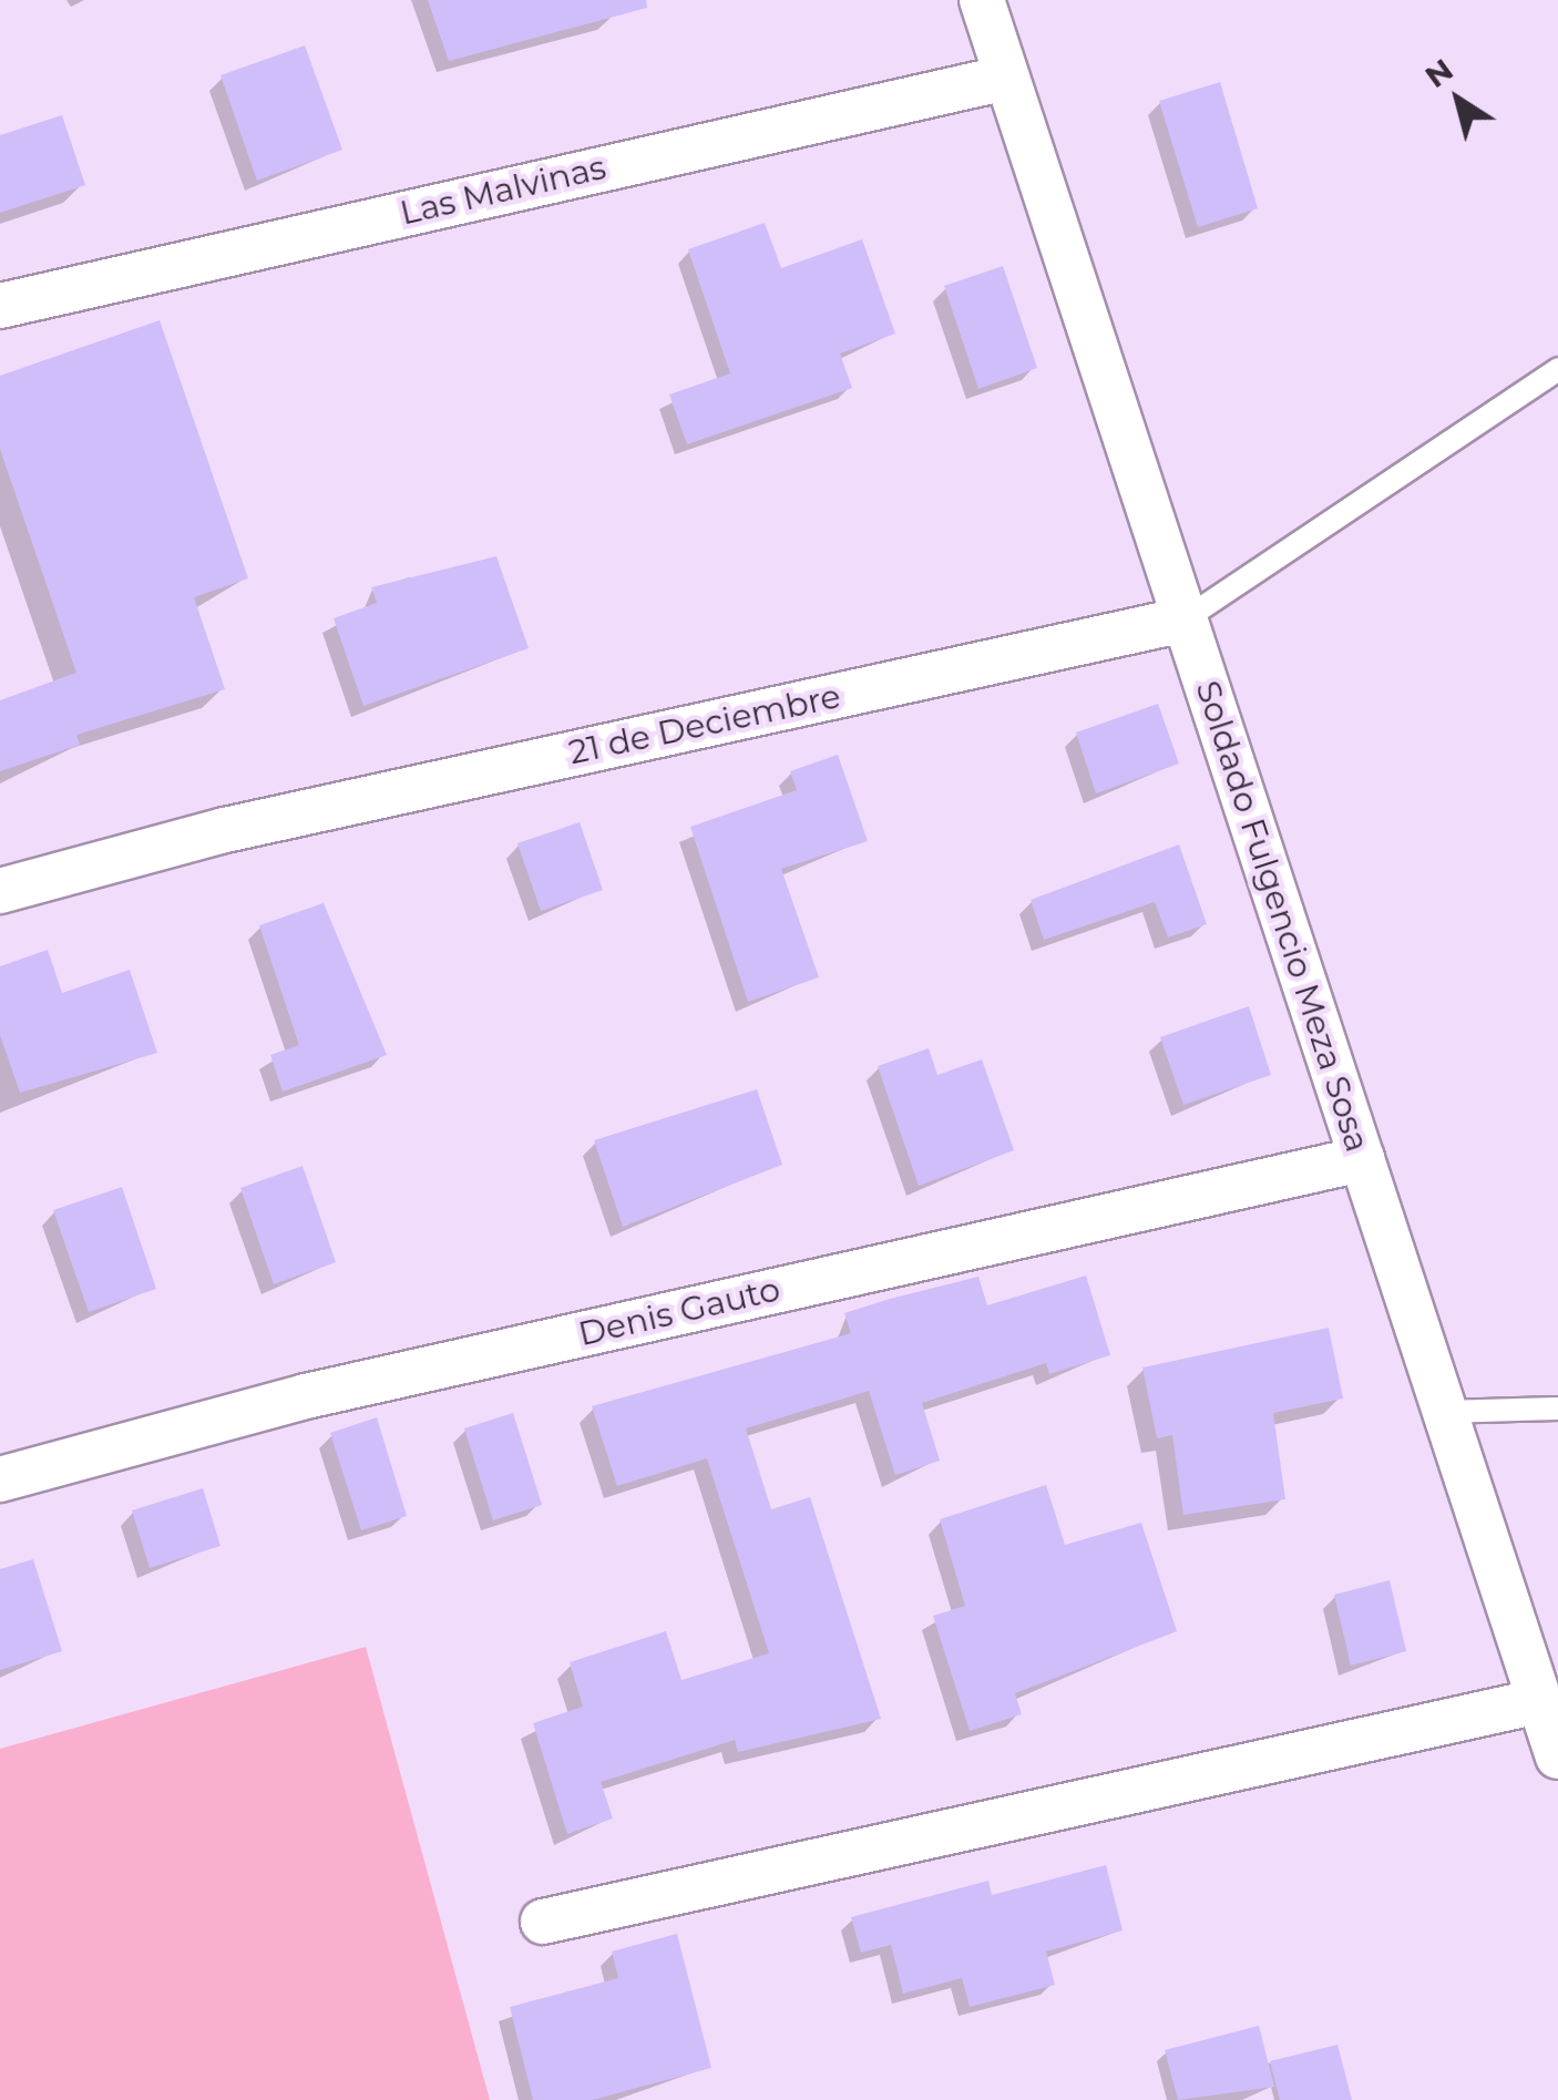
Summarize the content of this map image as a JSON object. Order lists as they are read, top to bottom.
{
  "streets": {
    "street": [
      "Las Malvinas",
      "21 de Deciembre",
      "Soldado Fulgencio Meza Sosa",
      "Denis Gauto"
    ]
  },
  "crossings": [
    ["Las Malvinas", "Soldado Fulgencio Meza Sosa"],
    ["21 de Deciembre", "Soldado Fulgencio Meza Sosa"],
    ["Soldado Fulgencio Meza Sosa", "Denis Gauto"]
  ],
  "north": "top left"
}
